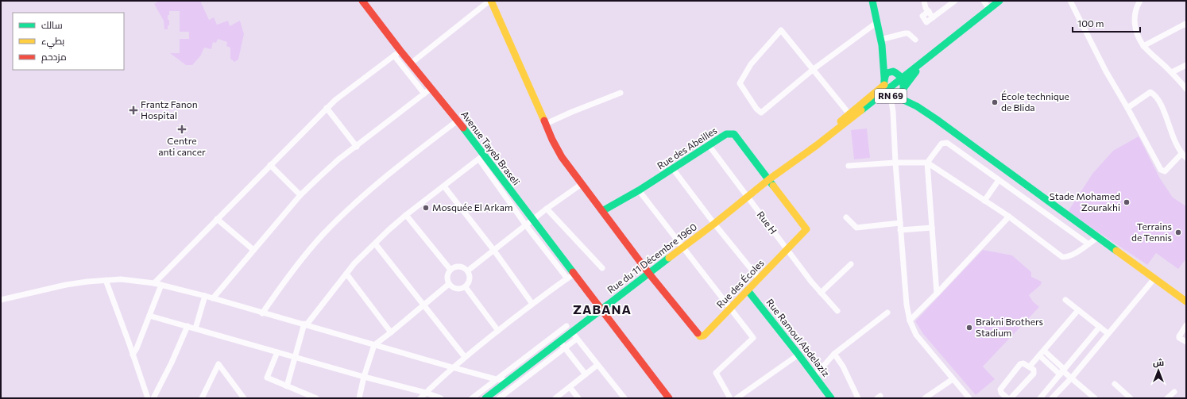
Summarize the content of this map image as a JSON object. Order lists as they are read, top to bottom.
{
  "streets": {
    "main road": [
      "RN 69",
      "Avenue Tayeb Braseli",
      "Rue des Abeilles",
      "Rue du 11 Décembre 1960",
      "Rue des Écoles",
      "Rue Ramoul Abdelaziz"
    ],
    "street": ["Rue H"]
  },
  "crossings": [
    ["RN 69", "Rue du 11 Décembre 1960"],
    ["Avenue Tayeb Braseli", "Rue du 11 Décembre 1960"],
    ["Rue des Abeilles", "Rue H"],
    ["Rue des Abeilles", "Rue du 11 Décembre 1960"],
    ["Rue des Abeilles", "Rue des Écoles"],
    ["Rue H", "Rue du 11 Décembre 1960"],
    ["Rue H", "Rue des Écoles"],
    ["Rue du 11 Décembre 1960", "Rue des Écoles"],
    ["Rue des Écoles", "Rue Ramoul Abdelaziz"]
  ],
  "districts": ["ZABANA"],
  "places": {
    "other": [
      "École technique de Blida",
      "Stade Mohamed Zourakhi",
      "Mosquée El Arkam",
      "Terrains de Tennis",
      "Brakni Brothers Stadium"
    ],
    "health": ["Frantz Fanon Hospital", "Centre anti cancer"]
  },
  "legend": ["سالك", "بطيء", "مزدحم"],
  "scale_bar": "100 m",
  "north": "top"
}
